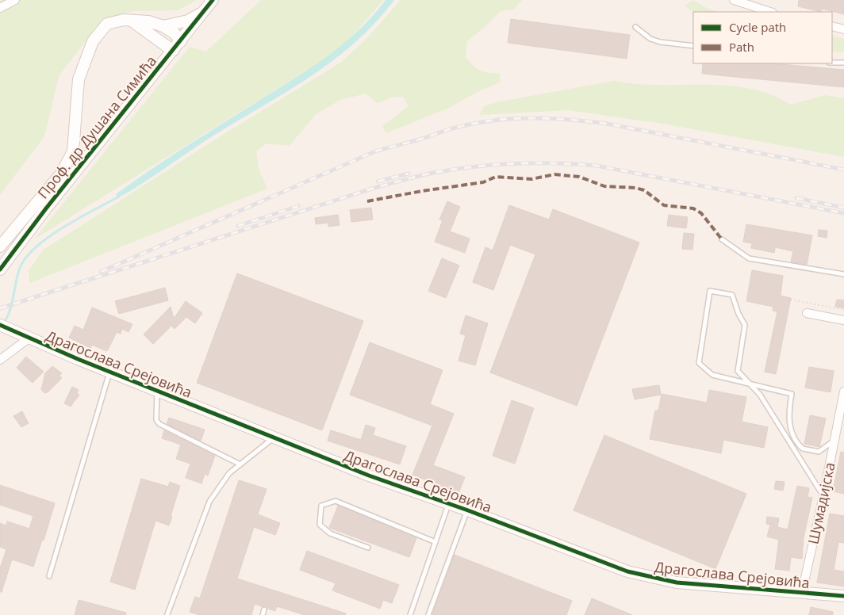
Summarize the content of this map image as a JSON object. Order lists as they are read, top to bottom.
{
  "streets": {
    "street": ["Проф. др Душана Симића", "Драгослава Срејовића", "Шумадијска"]
  },
  "crossings": [
    ["Драгослава Срејовића", "Шумадијска"]
  ],
  "legend": ["Cycle path", "Path"]
}
